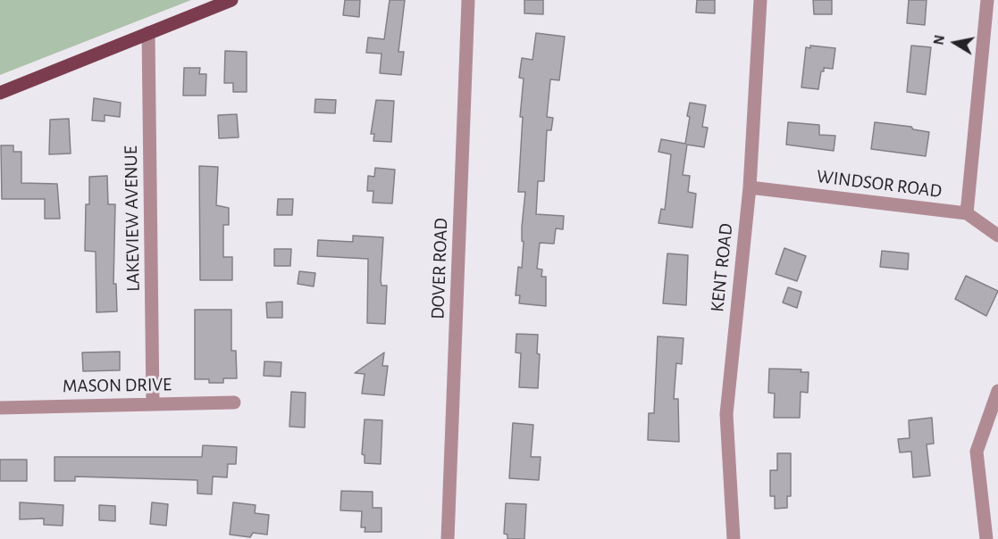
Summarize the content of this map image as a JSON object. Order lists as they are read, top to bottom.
{
  "streets": {
    "street": [
      "WINDSOR ROAD",
      "LAKEVIEW AVENUE",
      "KENT ROAD",
      "DOVER ROAD",
      "MASON DRIVE"
    ]
  },
  "crossings": [
    ["WINDSOR ROAD", "KENT ROAD"],
    ["LAKEVIEW AVENUE", "MASON DRIVE"]
  ],
  "north": "left"
}
